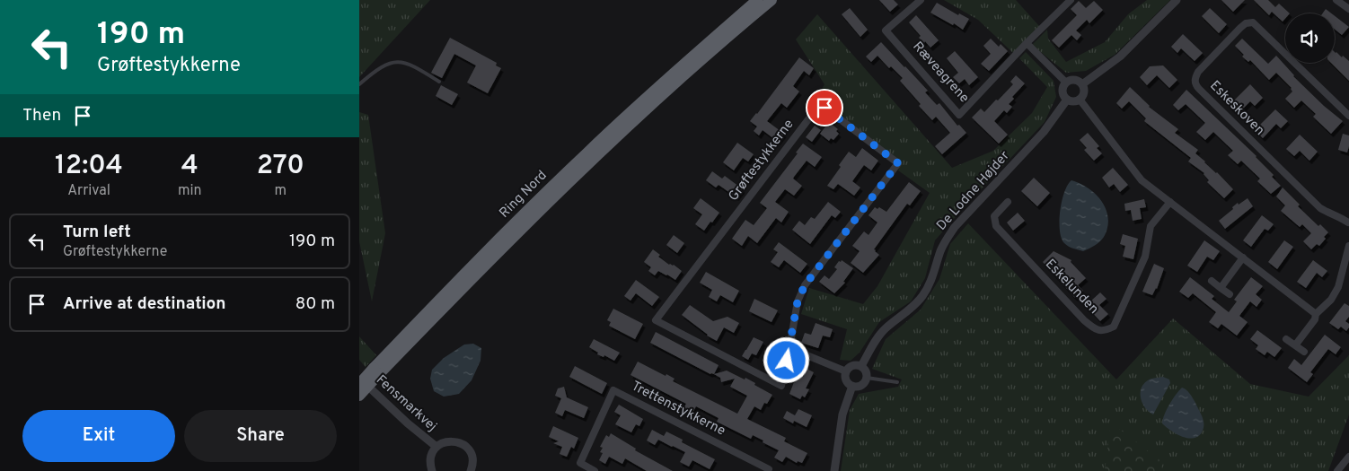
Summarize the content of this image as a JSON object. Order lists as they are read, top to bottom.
{
  "streets": {
    "highway": ["Ring Nord"],
    "street": [
      "Ræveagrene",
      "Eskeskoven",
      "Grøftestykkerne",
      "De Lodne Højder",
      "Eskelunden",
      "Fensmarkvej",
      "Trettenstykkerne"
    ]
  },
  "page": {
    "turn": ["190 m", "Grøftestykkerne"],
    "then": "Then",
    "eta": [
      "12:04",
      "Arrival",
      "4",
      "min",
      "270",
      "m"
    ],
    "list": [
      {
        "name": "Turn left",
        "note": "Grøftestykkerne",
        "value": "190 m"
      },
      {
        "name": "Arrive at destination",
        "value": "80 m"
      }
    ],
    "buttons": ["Exit", "Share"]
  }
}
